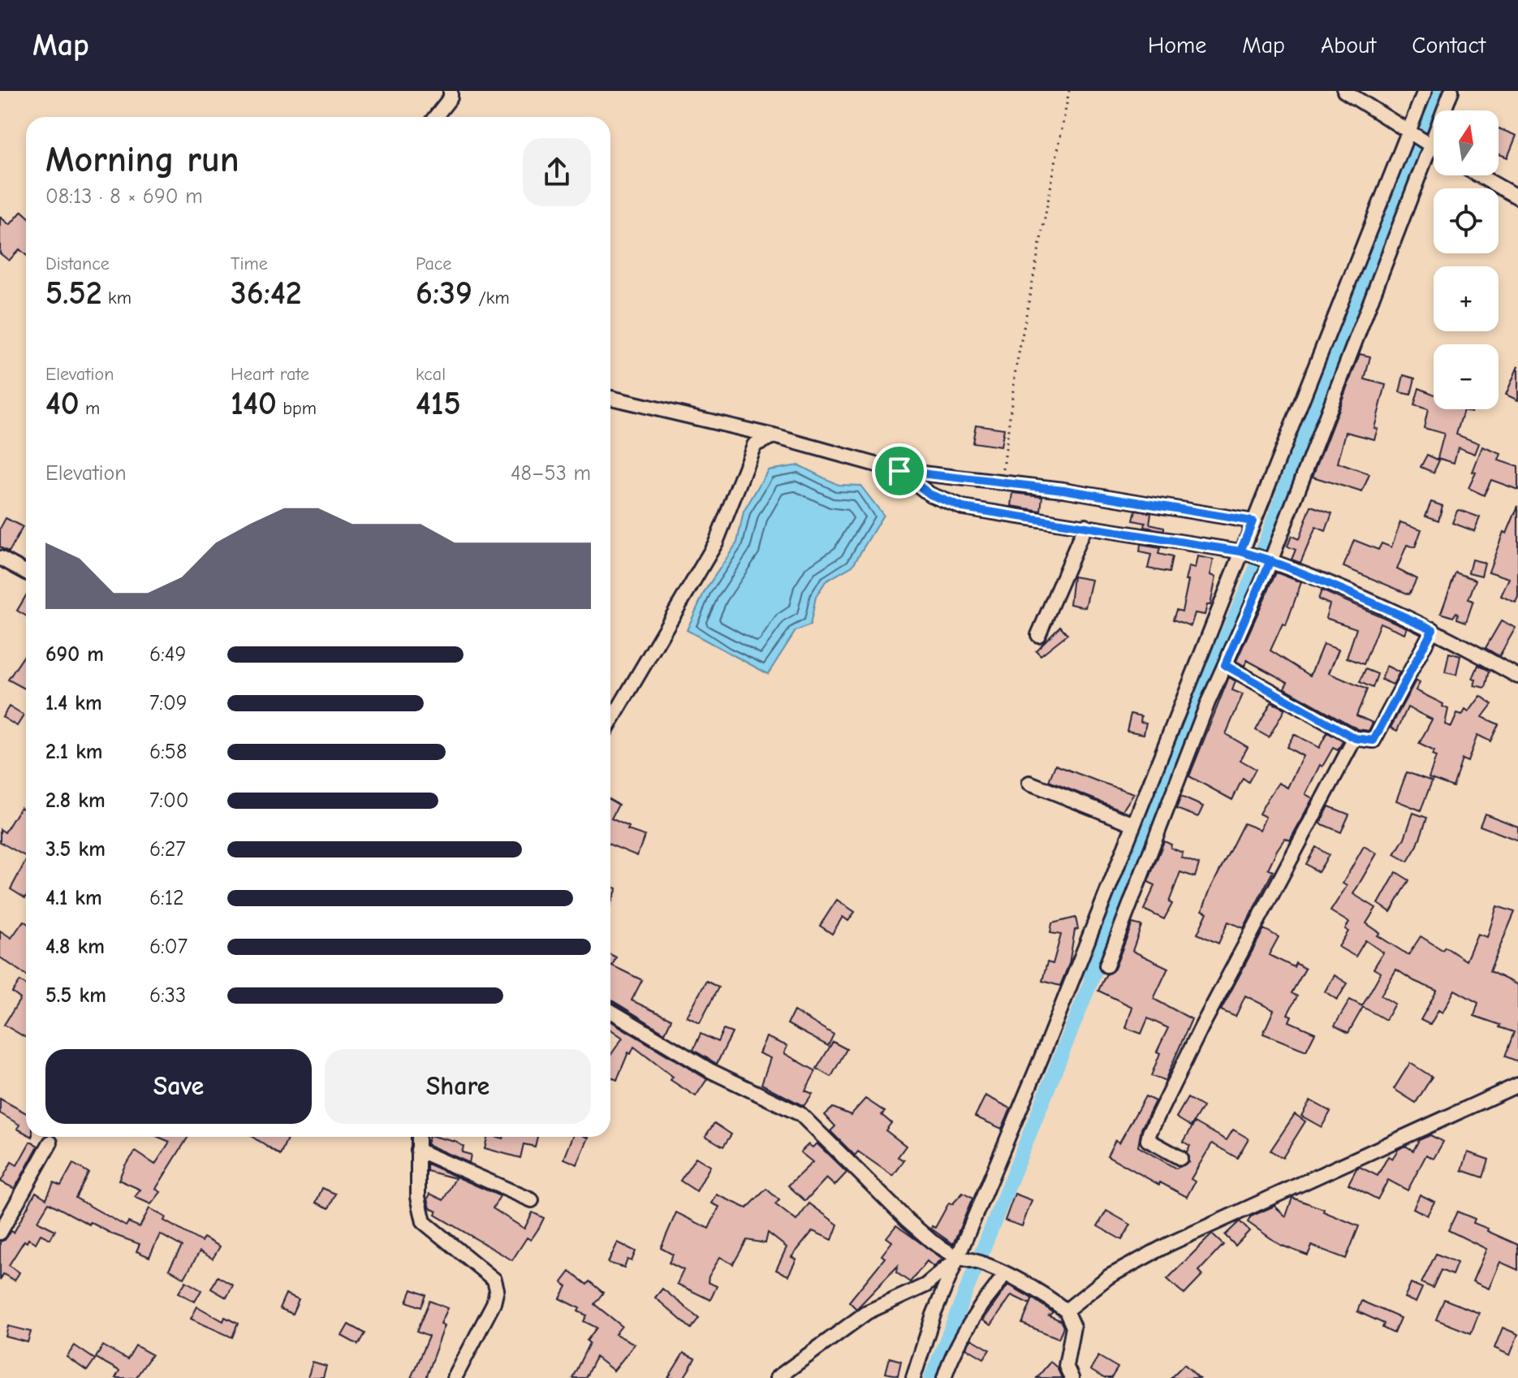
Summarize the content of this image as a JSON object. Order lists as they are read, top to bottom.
{
  "north": "top",
  "page": {
    "header": "Map",
    "nav": [
      "Home",
      "Map",
      "About",
      "Contact"
    ],
    "map_buttons": ["+", "−"],
    "heading": ["Morning run", "08:13 · 8 × 690 m"],
    "stats": [
      ["Distance", "5.52 km"],
      ["Time", "36:42"],
      ["Pace", "6:39 /km"],
      ["Elevation", "40 m"],
      ["Heart rate", "140 bpm"],
      ["kcal", "415"]
    ],
    "chart": ["Elevation", "48–53 m"],
    "list": [
      {
        "name": "690 m",
        "note": "6:49"
      },
      {
        "name": "1.4 km",
        "note": "7:09"
      },
      {
        "name": "2.1 km",
        "note": "6:58"
      },
      {
        "name": "2.8 km",
        "note": "7:00"
      },
      {
        "name": "3.5 km",
        "note": "6:27"
      },
      {
        "name": "4.1 km",
        "note": "6:12"
      },
      {
        "name": "4.8 km",
        "note": "6:07"
      },
      {
        "name": "5.5 km",
        "note": "6:33"
      }
    ],
    "buttons": ["Save", "Share"]
  }
}
